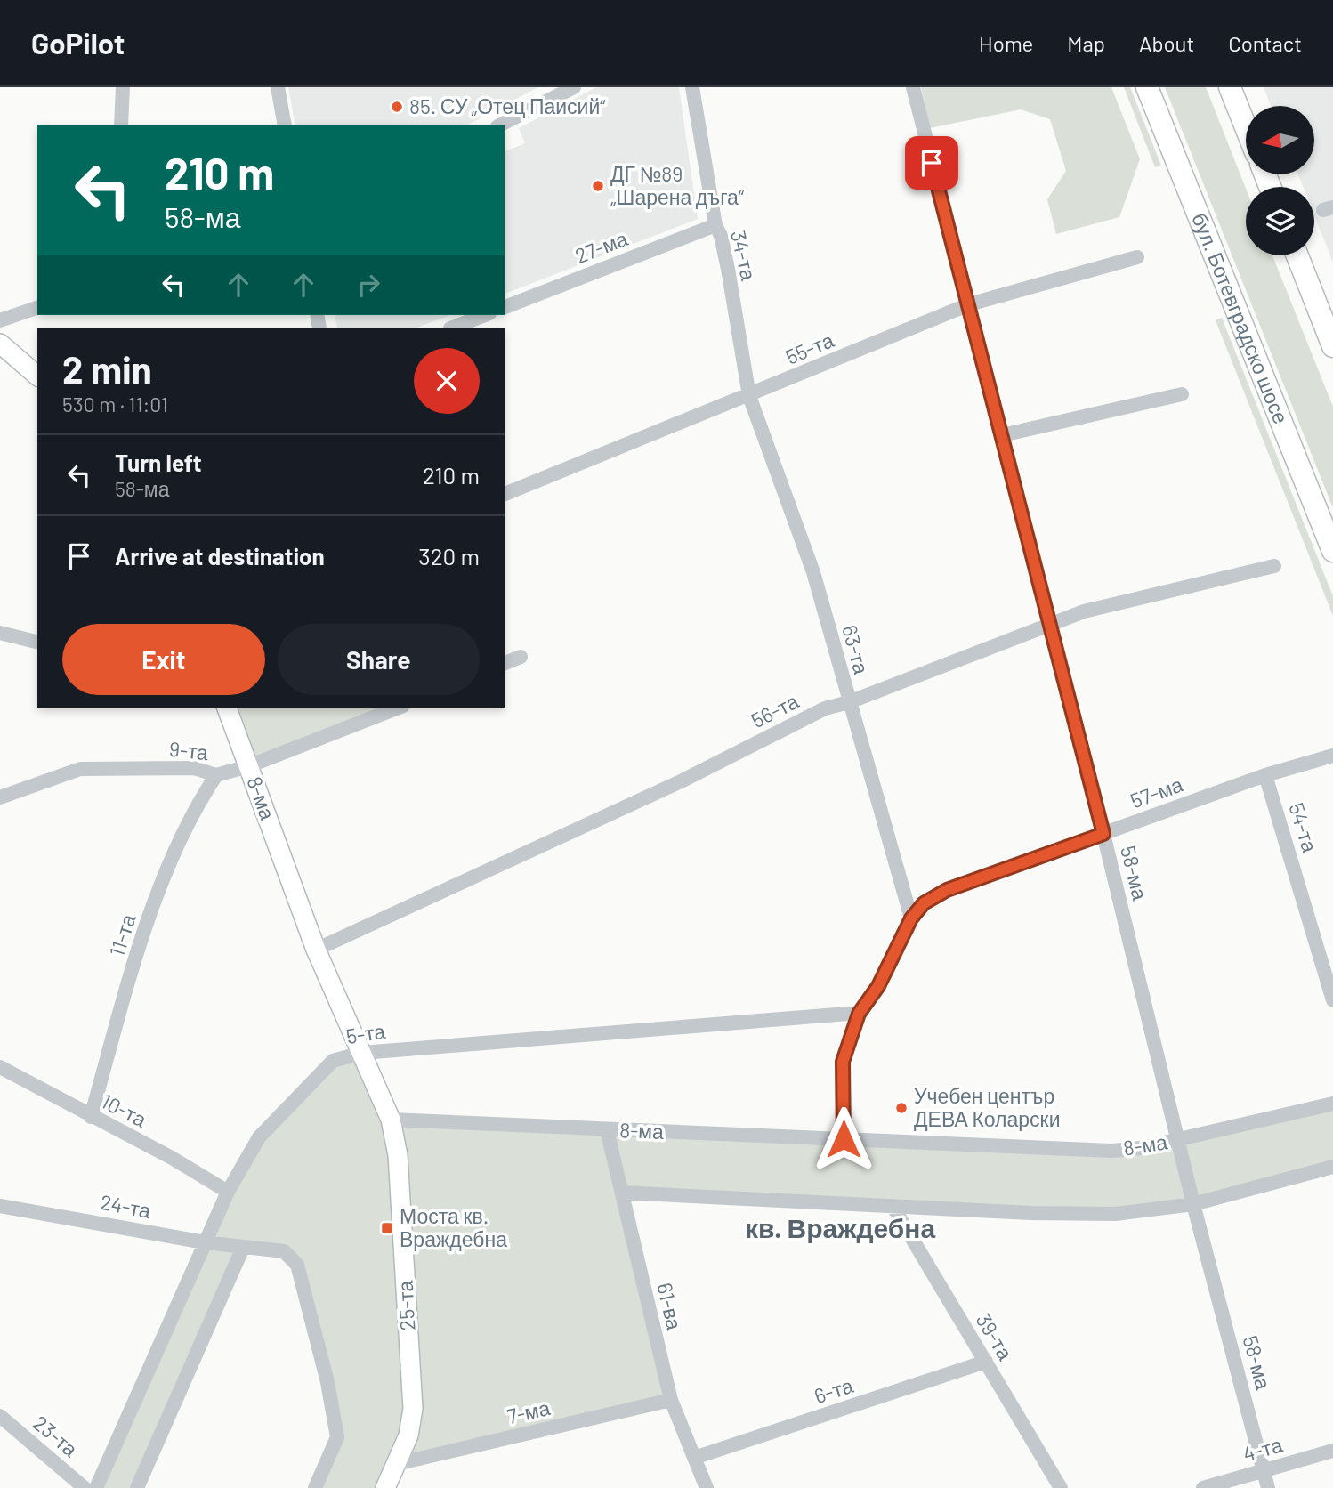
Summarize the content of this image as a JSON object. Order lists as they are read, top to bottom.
{
  "streets": {
    "main road": ["бул. Ботевградско шосе"],
    "street": [
      "27-ма",
      "34-та",
      "55-та",
      "63-та",
      "56-та",
      "9-та",
      "57-ма",
      "8-ма",
      "54-та",
      "58-ма",
      "11-та",
      "5-та",
      "10-та",
      "24-та",
      "25-та",
      "61-ва",
      "39-та",
      "6-та",
      "7-ма",
      "23-та",
      "4-та"
    ]
  },
  "crossings": [
    ["27-ма", "34-та"],
    ["34-та", "55-та"],
    ["34-та", "63-та"],
    ["55-та", "63-та"],
    ["55-та", "58-ма"],
    ["63-та", "56-та"],
    ["63-та", "57-ма"],
    ["56-та", "8-ма"],
    ["56-та", "58-ма"],
    ["9-та", "8-ма"],
    ["9-та", "11-та"],
    ["57-ма", "8-ма"],
    ["57-ма", "54-та"],
    ["57-ма", "58-ма"],
    ["57-ма", "5-та"],
    ["8-ма", "58-ма"],
    ["8-ма", "5-та"],
    ["8-ма", "25-та"],
    ["8-ма", "61-ва"],
    ["58-ма", "4-та"],
    ["11-та", "10-та"],
    ["5-та", "10-та"],
    ["5-та", "24-та"],
    ["25-та", "7-ма"],
    ["61-ва", "6-та"],
    ["61-ва", "7-ма"],
    ["39-та", "6-та"]
  ],
  "districts": ["кв. Враждебна"],
  "places": {
    "other": ["85. СУ „Отец Паисий“", "ДГ №89 „Шарена дъга“", "Учебен център ДЕВА Коларски"],
    "transit": ["Моста кв. Враждебна"]
  },
  "north": "left",
  "page": {
    "header": "GoPilot",
    "nav": [
      "Home",
      "Map",
      "About",
      "Contact"
    ],
    "turn": ["210 m", "58-ма"],
    "heading": ["2 min", "530 m · 11:01"],
    "list": [
      {
        "name": "Turn left",
        "note": "58-ма",
        "value": "210 m"
      },
      {
        "name": "Arrive at destination",
        "value": "320 m"
      }
    ],
    "buttons": ["Exit", "Share"]
  }
}
